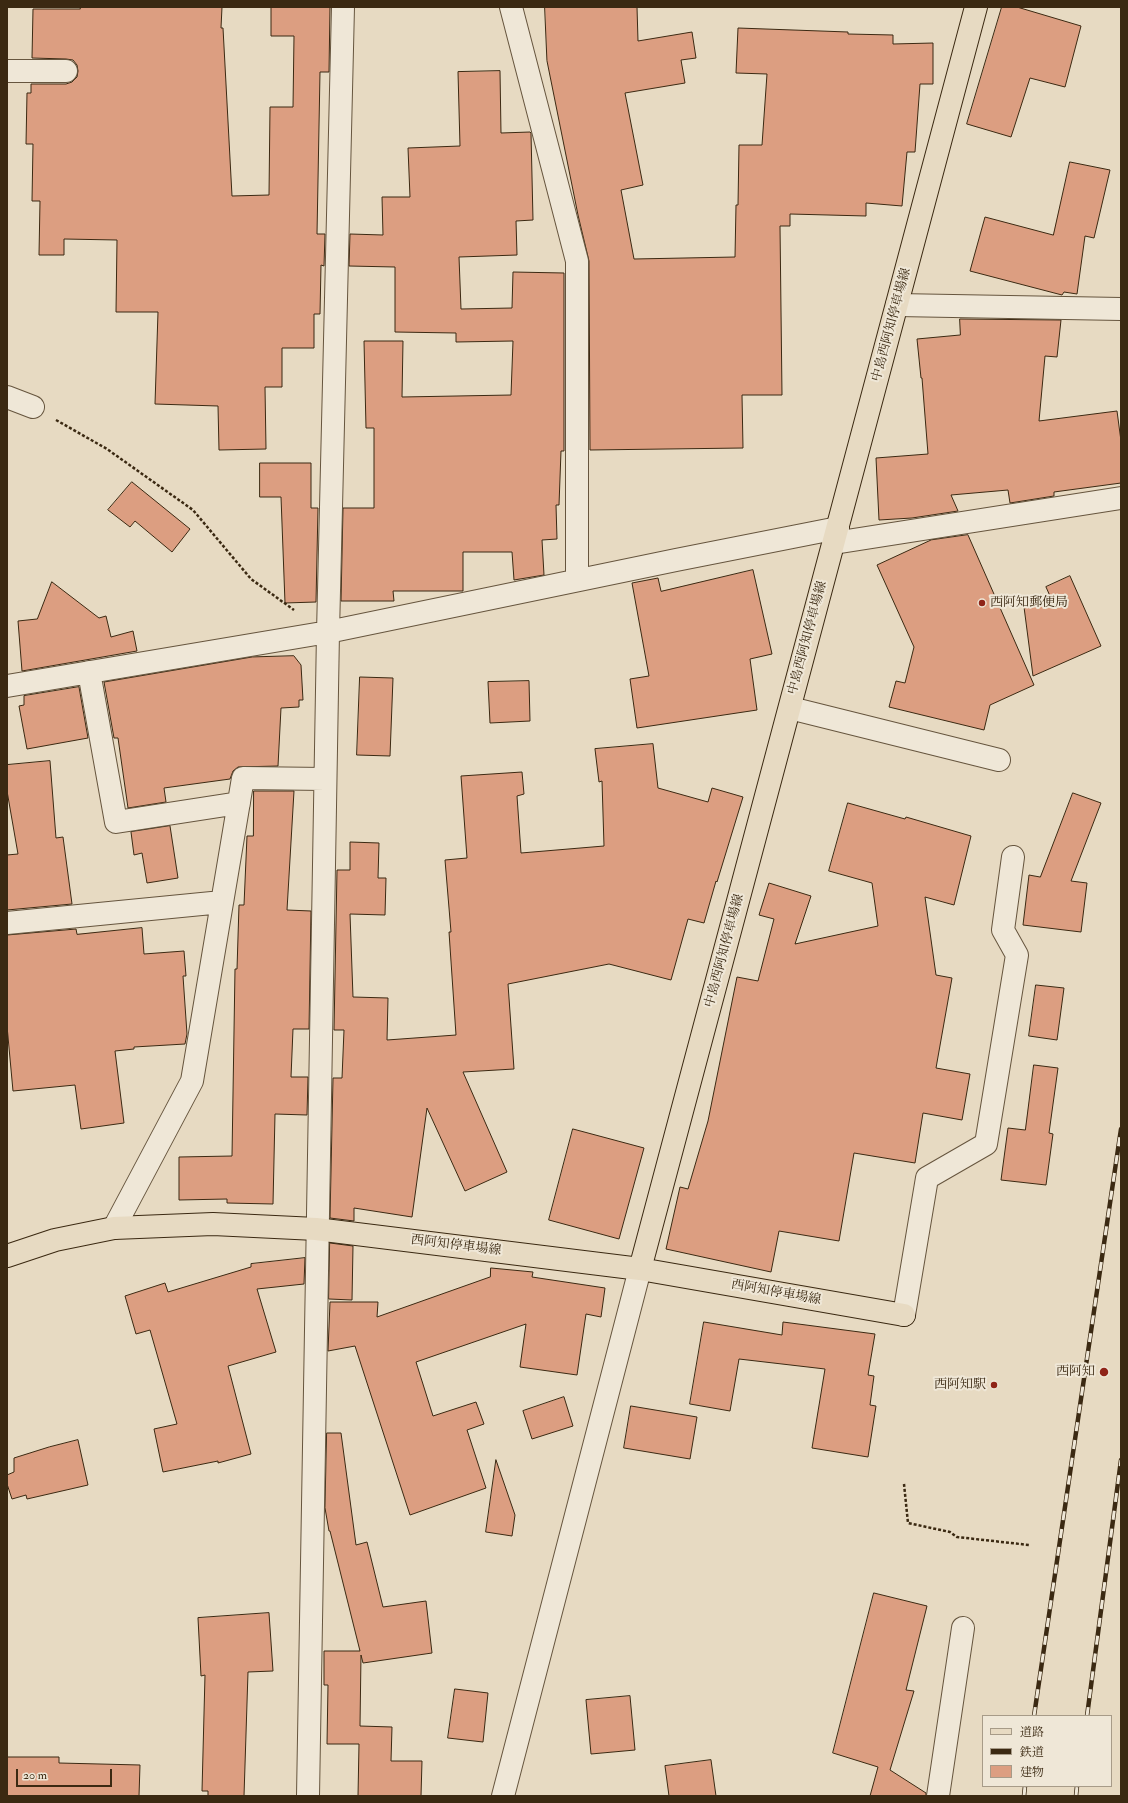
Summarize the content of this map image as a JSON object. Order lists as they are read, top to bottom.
{
  "streets": {
    "main road": ["中島西阿知停車場線", "西阿知停車場線"]
  },
  "crossings": [
    ["中島西阿知停車場線", "西阿知停車場線"]
  ],
  "places": ["西阿知郵便局", "西阿知", "西阿知駅"],
  "legend": ["道路", "鉄道", "建物"],
  "scale_bar": "20 m"
}
